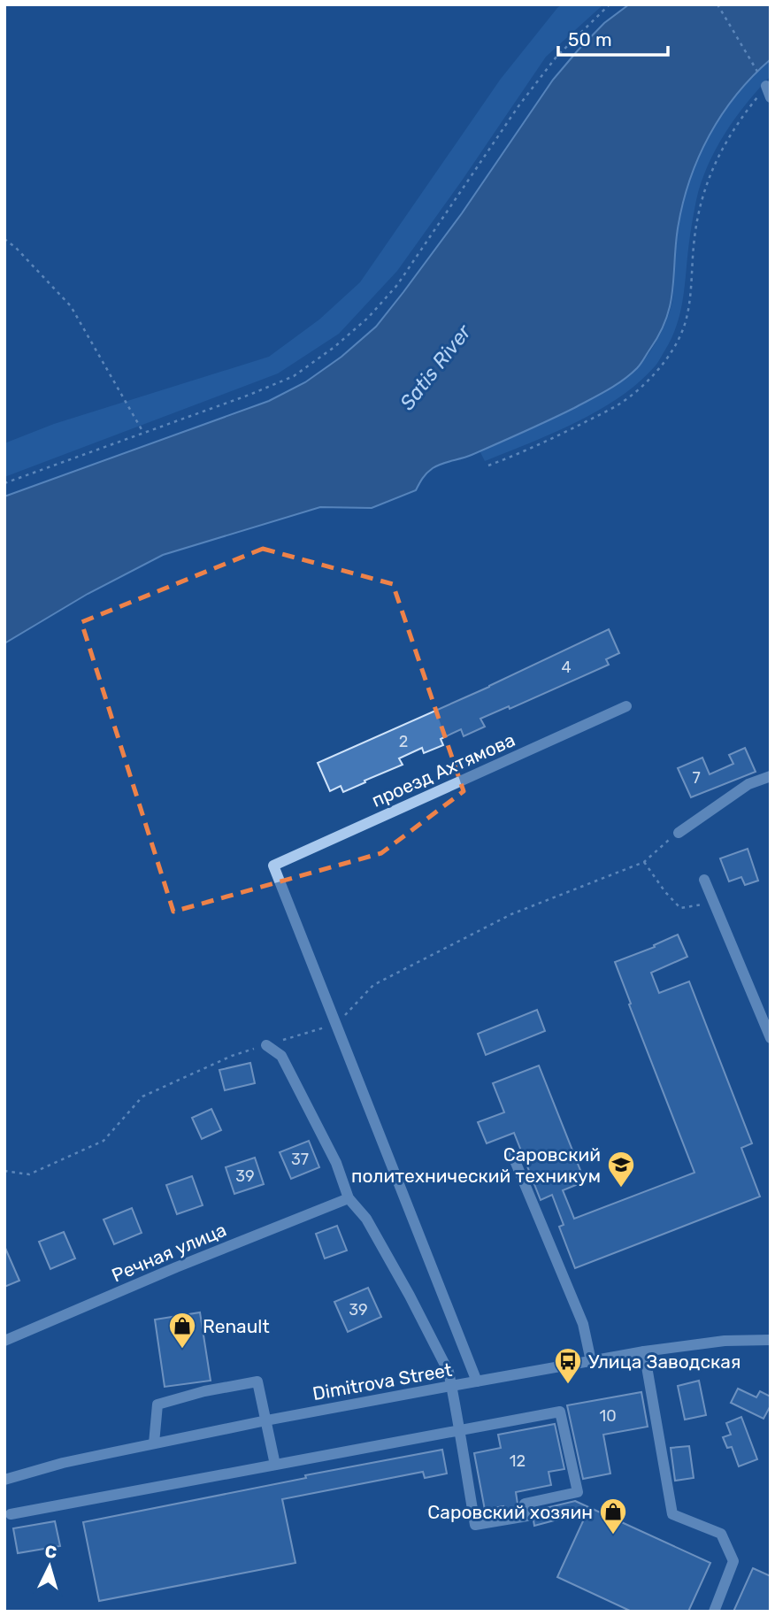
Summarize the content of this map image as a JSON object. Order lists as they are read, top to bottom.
{
  "streets": {
    "street": ["проезд Ахтямова", "Речная улица", "Dimitrova Street"]
  },
  "water": ["Satis River"],
  "places": {
    "school or university": ["Саровский политехнический техникум"],
    "shop": ["Renault", "Саровский хозяин"],
    "bus stop": ["Улица Заводская"]
  },
  "house_numbers": [
    "4",
    "2",
    "7",
    "37",
    "39",
    "39",
    "10",
    "12"
  ],
  "scale_bar": "50 m",
  "north": "top"
}
